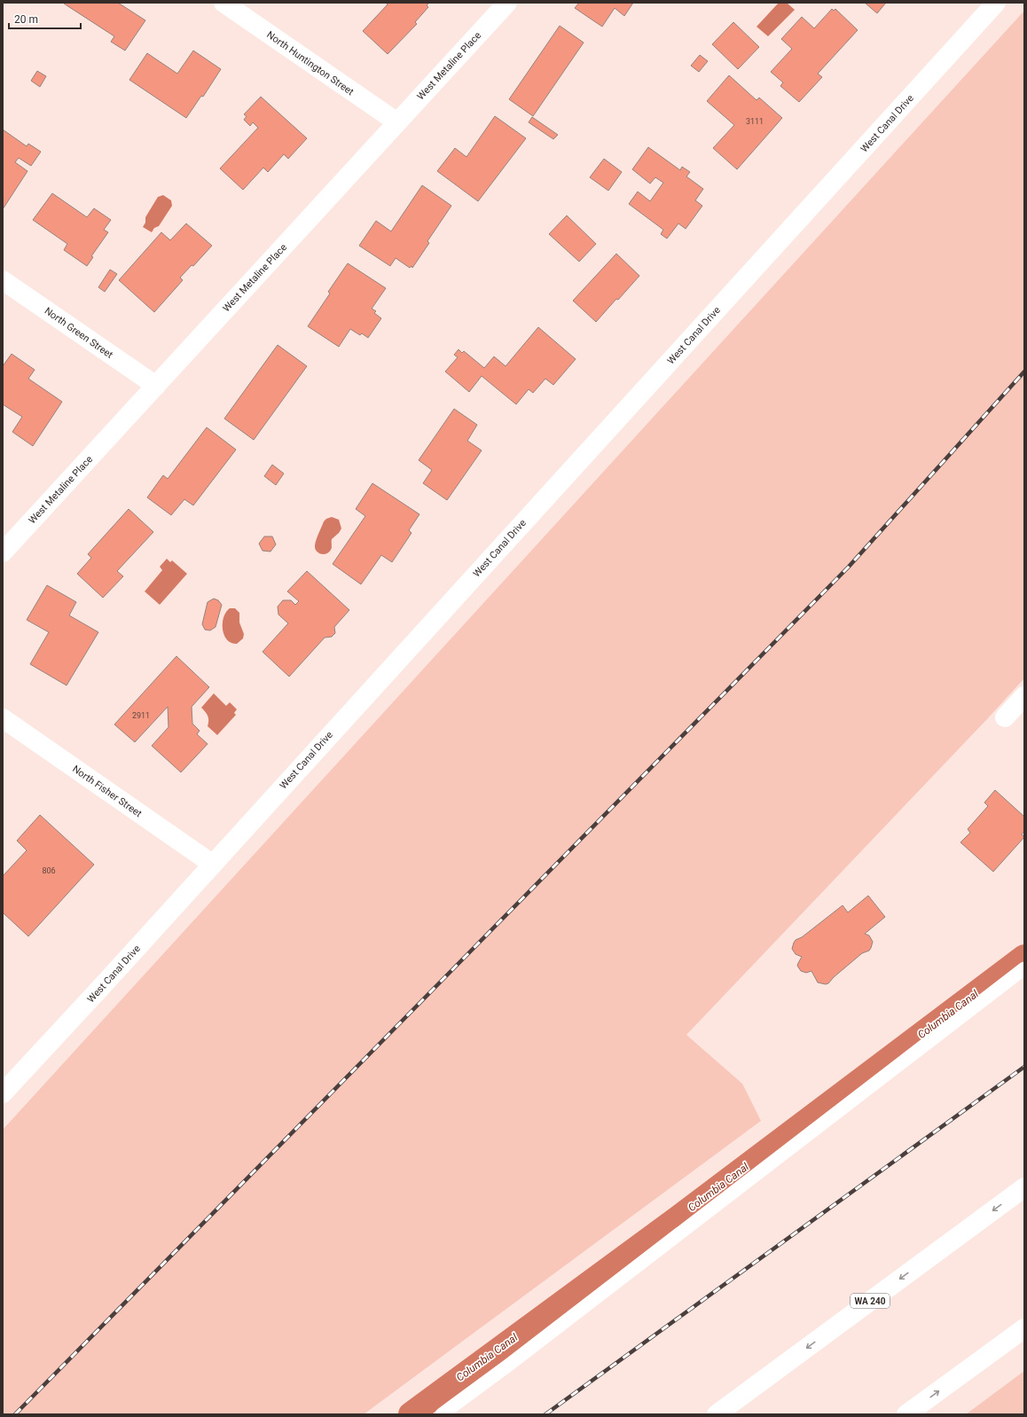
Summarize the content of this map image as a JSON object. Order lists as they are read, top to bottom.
{
  "streets": {
    "main road": [
      "North Huntington Street",
      "West Metaline Place",
      "West Canal Drive",
      "North Green Street",
      "North Fisher Street",
      "WA 240"
    ]
  },
  "crossings": [
    ["North Huntington Street", "West Metaline Place"],
    ["West Metaline Place", "North Green Street"],
    ["West Canal Drive", "North Fisher Street"]
  ],
  "water": ["Columbia Canal"],
  "house_numbers": ["3111", "2911", "806"],
  "scale_bar": "20 m"
}
